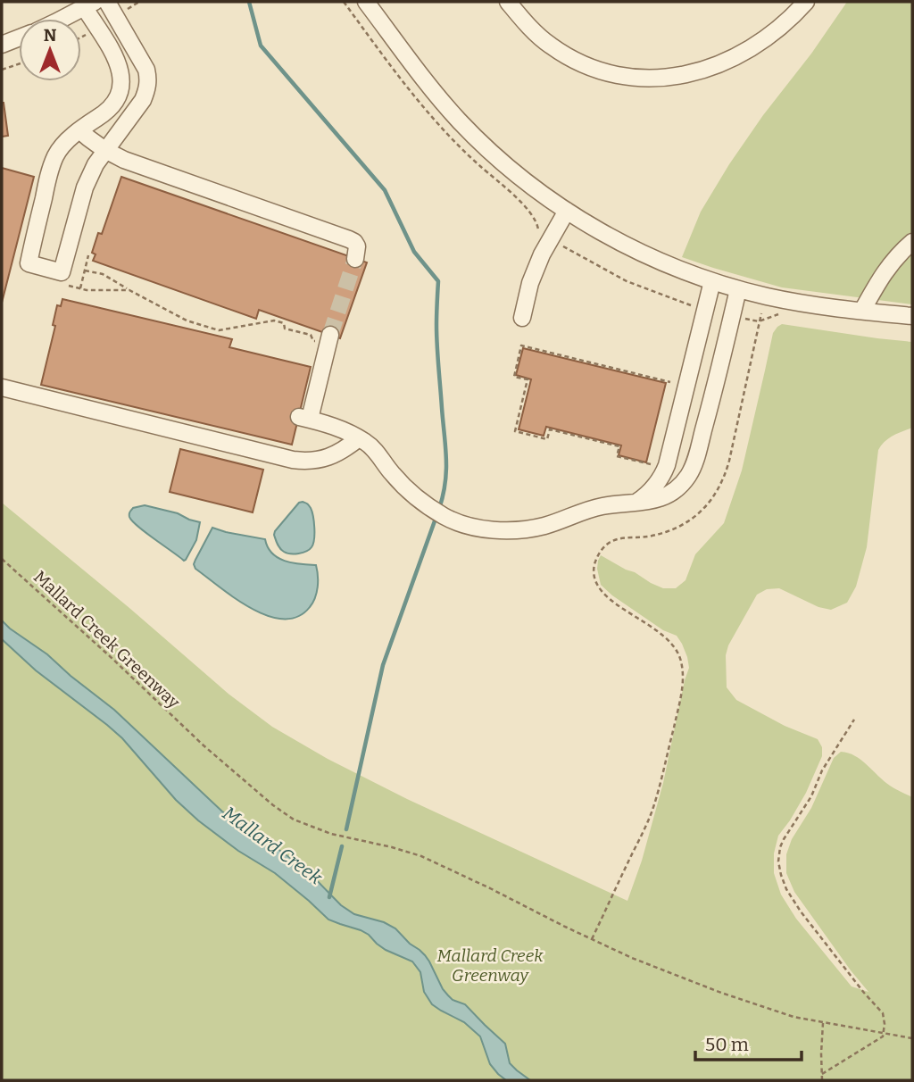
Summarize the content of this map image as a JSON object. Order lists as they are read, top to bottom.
{
  "streets": {
    "path": ["Mallard Creek Greenway"]
  },
  "water": ["Mallard Creek"],
  "parks": ["Mallard Creek Greenway"],
  "scale_bar": "50 m",
  "north": "top"
}
